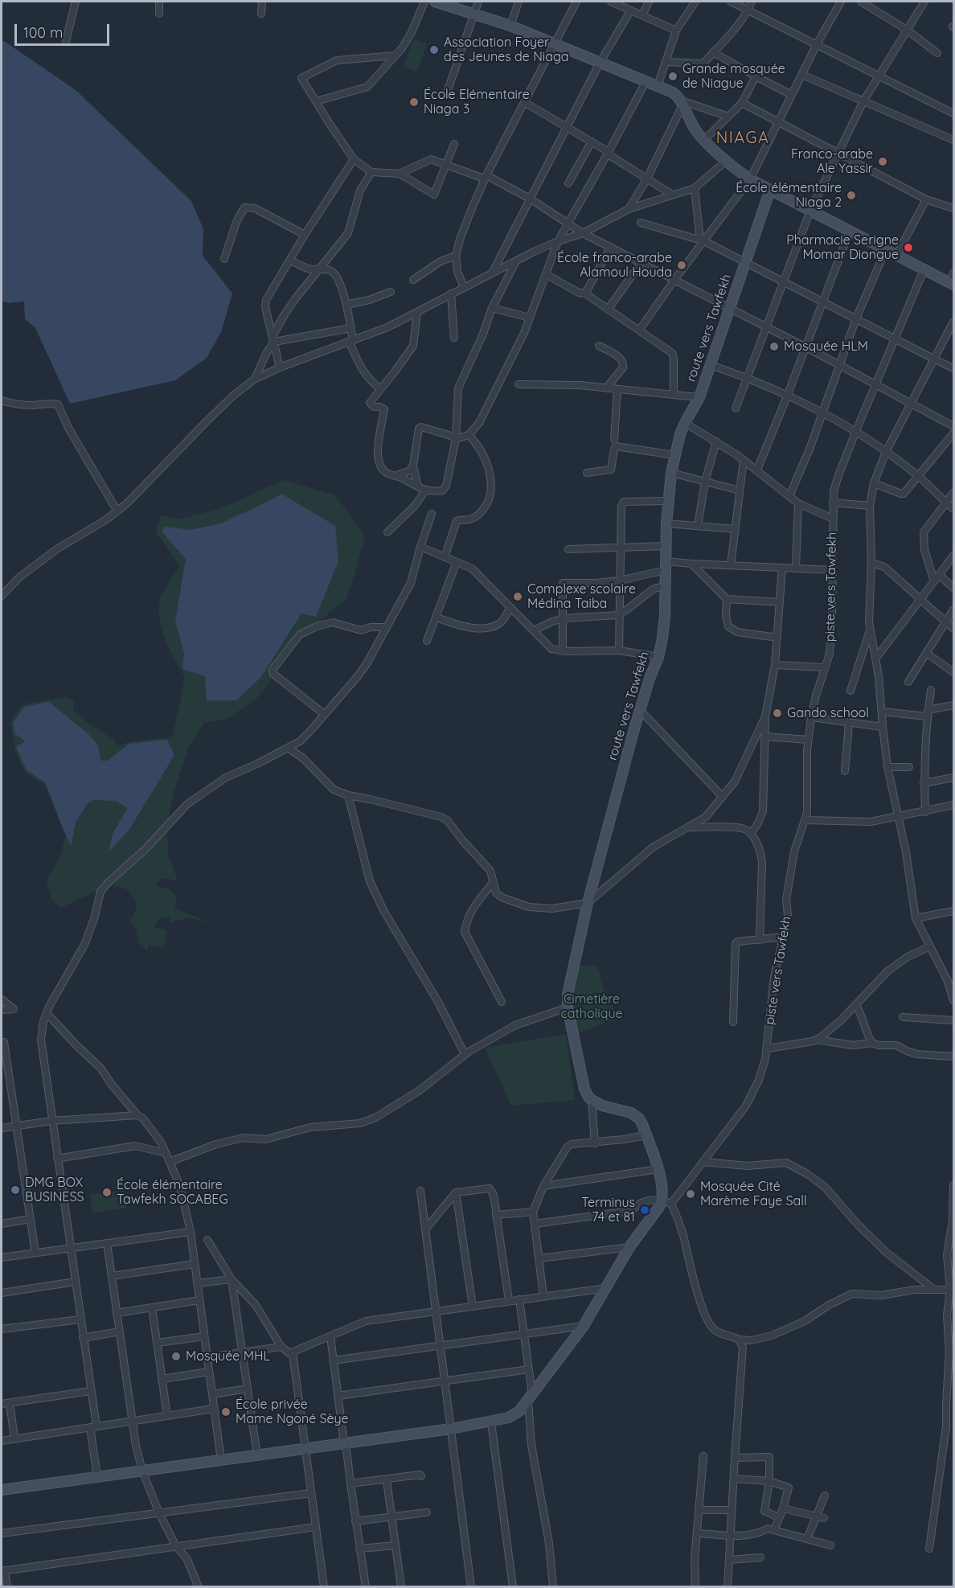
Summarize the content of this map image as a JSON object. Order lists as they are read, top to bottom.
{
  "streets": {
    "street": ["route vers Tawfekh", "piste vers Tawfekh"]
  },
  "districts": ["NIAGA"],
  "parks": ["Cimetière catholique"],
  "places": [
    "Association Foyer des Jeunes de Niaga",
    "Grande mosquée de Niague",
    "École Elémentaire Niaga 3",
    "Franco-arabe Ale Yassir",
    "École élémentaire Niaga 2",
    "Pharmacie Serigne Momar Diongue",
    "École franco-arabe Alamoul Houda",
    "Mosquée HLM",
    "Complexe scolaire Médina Taiba",
    "Gando school",
    "DMG BOX BUSINESS",
    "École élémentaire Tawfekh SOCABEG",
    "Mosquée Cité Marème Faye Sall",
    "Terminus 74 et 81",
    "Mosquée MHL",
    "École privée Mame Ngoné Sèye"
  ],
  "scale_bar": "100 m"
}
